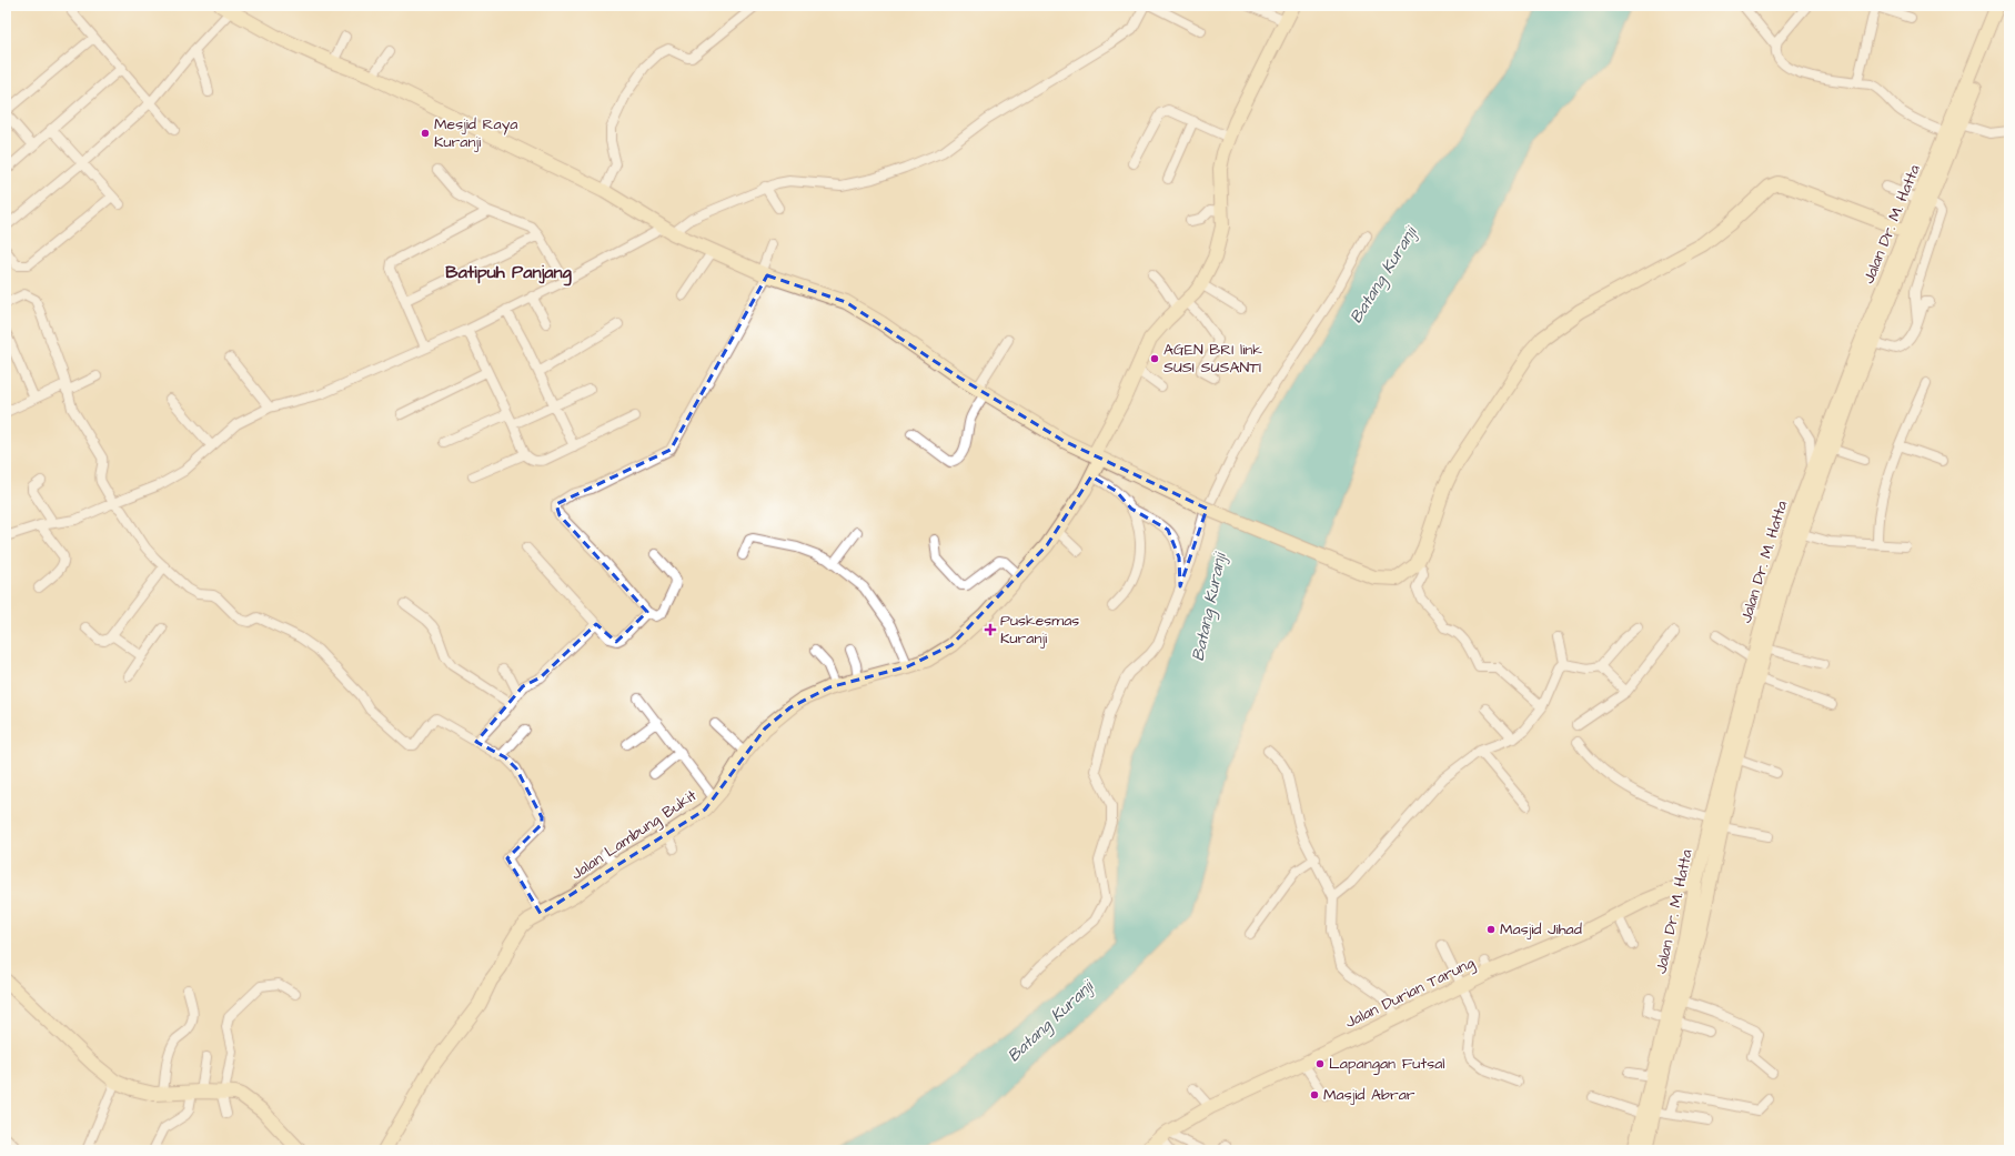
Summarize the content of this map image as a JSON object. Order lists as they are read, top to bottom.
{
  "streets": {
    "street": ["Jalan Dr. M. Hatta", "Jalan Lambung Bukit", "Jalan Durian Tarung"]
  },
  "crossings": [
    ["Jalan Dr. M. Hatta", "Jalan Durian Tarung"]
  ],
  "districts": ["Batipuh Panjang"],
  "water": ["Batang Kuranji"],
  "places": {
    "other": [
      "Mesjid Raya Kuranji",
      "AGEN BRI link SUSI SUSANTI",
      "Masjid Jihad",
      "Lapangan Futsal",
      "Masjid Abrar"
    ],
    "health": ["Puskesmas Kuranji"]
  }
}
